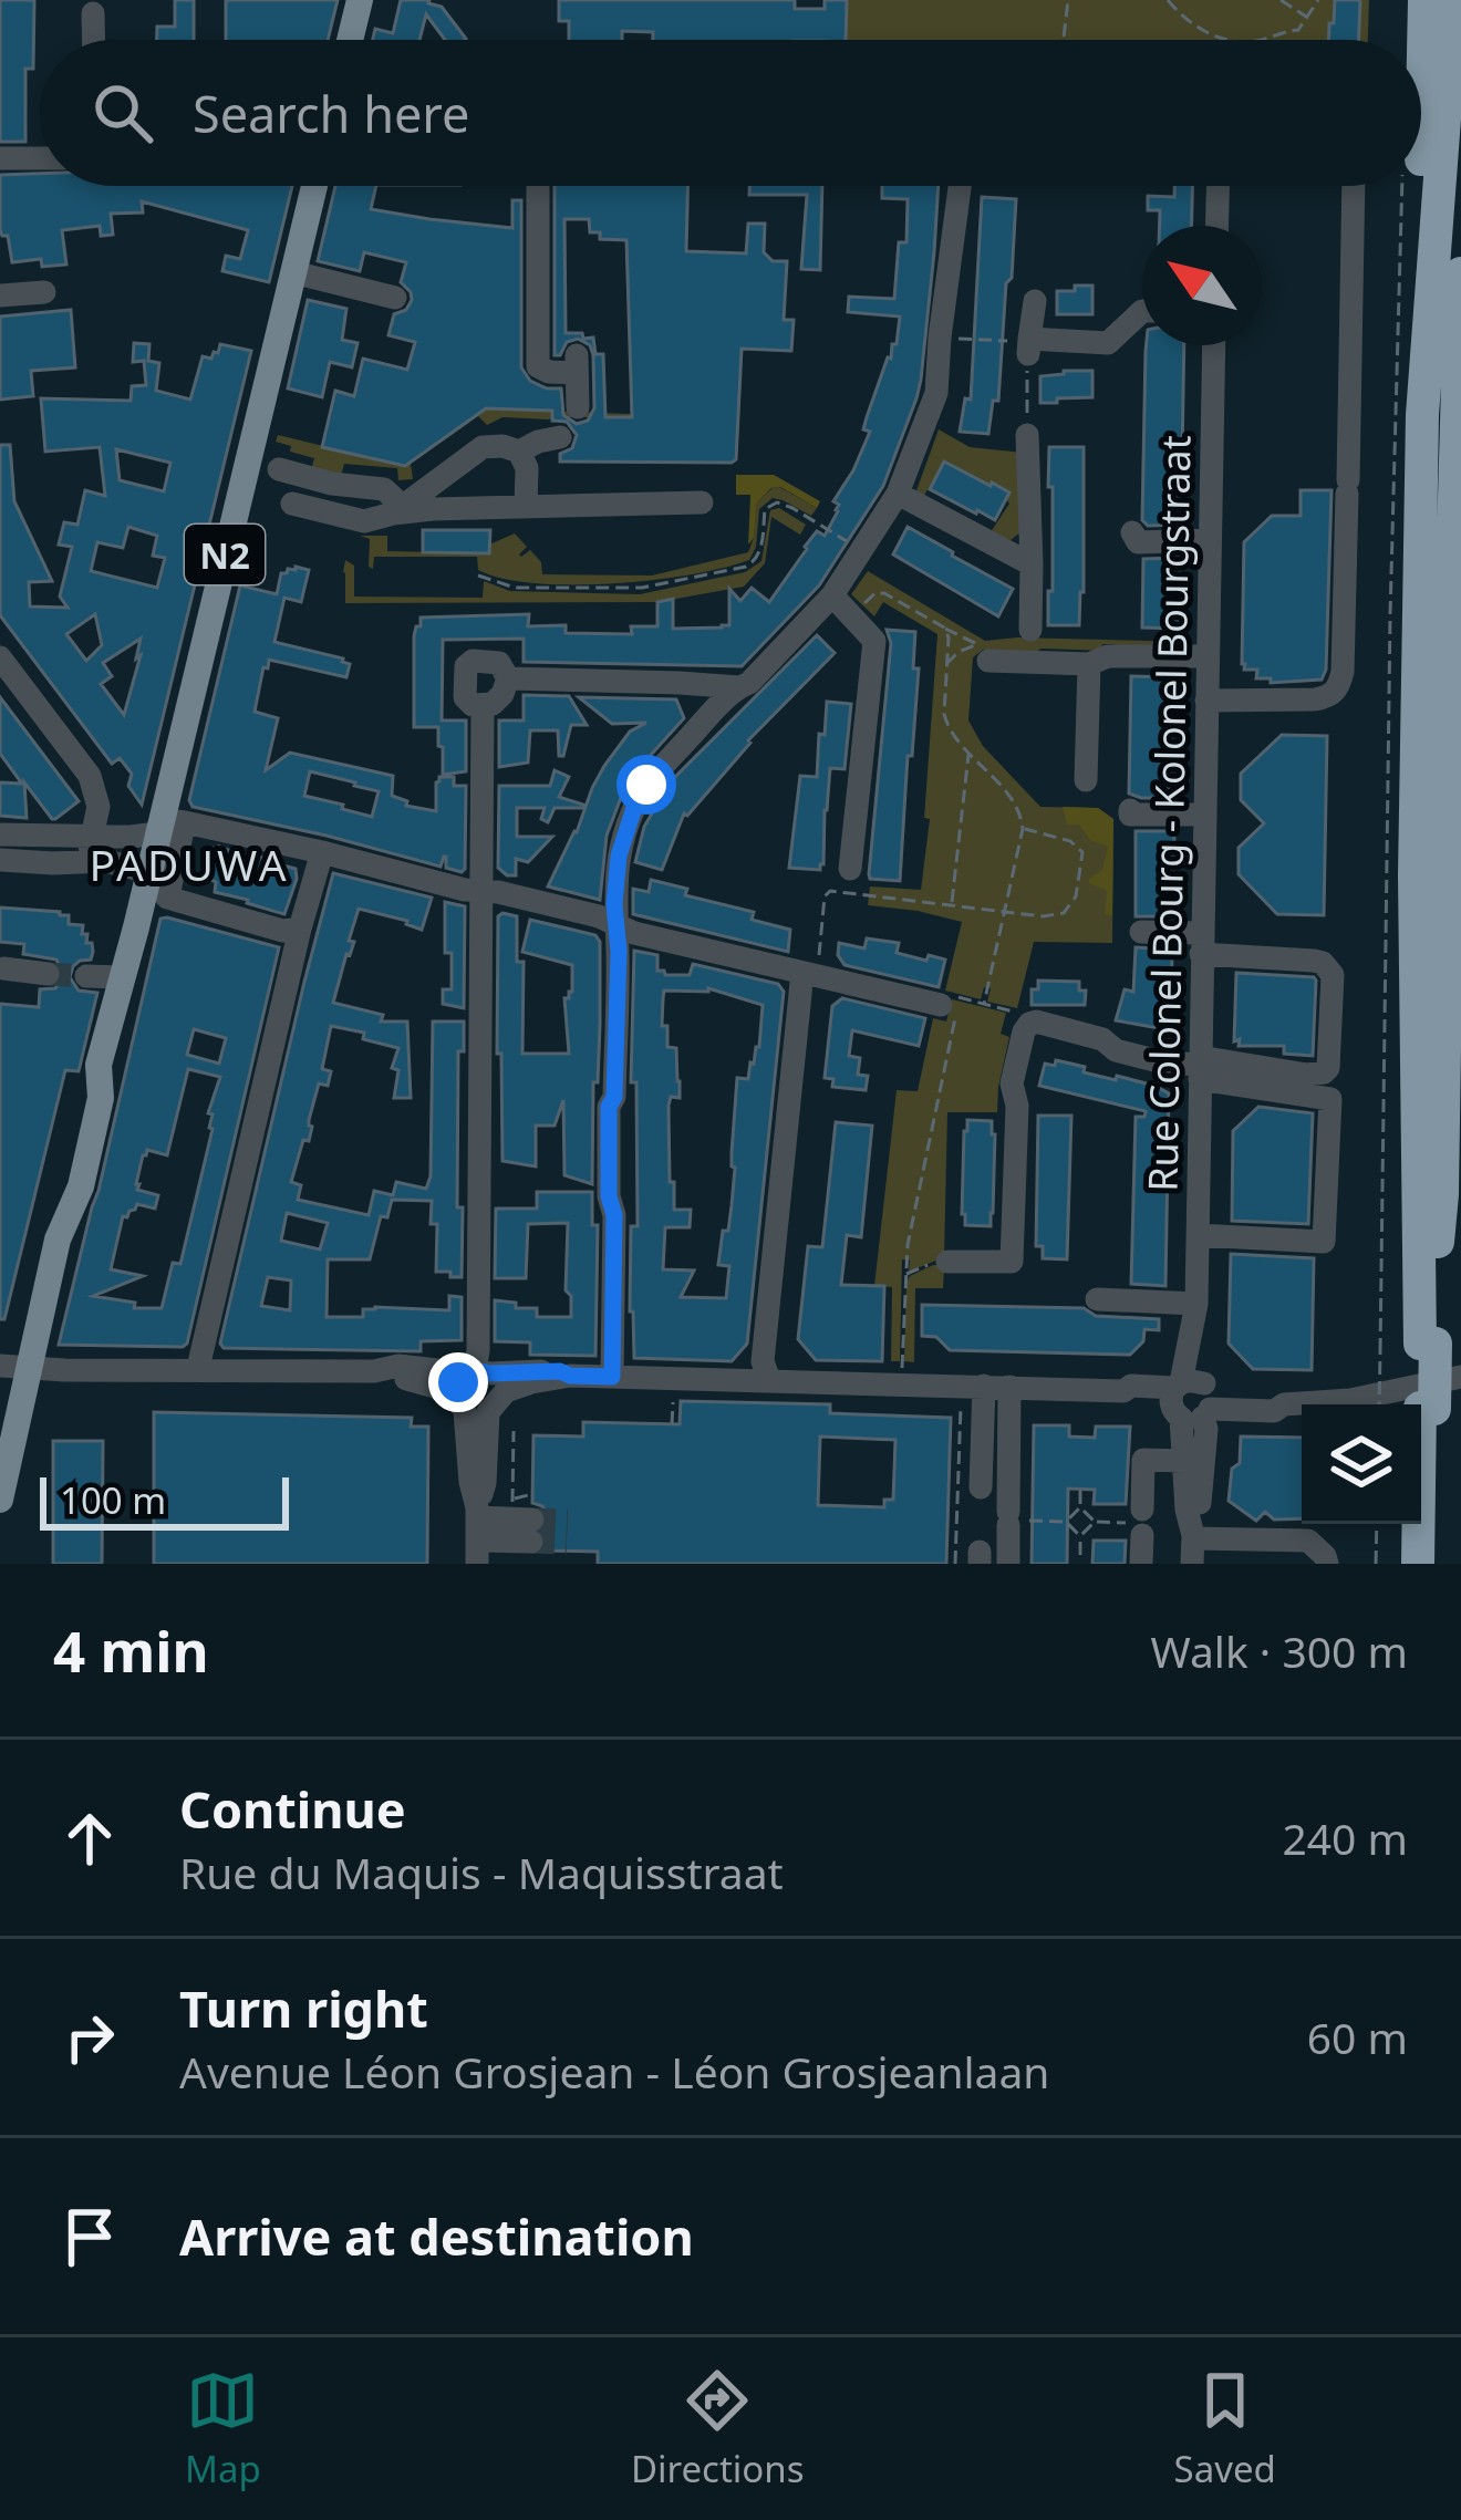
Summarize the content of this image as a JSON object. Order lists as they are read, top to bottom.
{
  "streets": {
    "main road": ["N2"],
    "street": ["Rue Colonel Bourg - Kolonel Bourgstraat"]
  },
  "districts": ["PADUWA"],
  "scale_bar": "100 m",
  "north": "top left",
  "page": {
    "search": "Search here",
    "scale": "100 m",
    "heading": ["4 min", "Walk · 300 m"],
    "list": [
      ["Continue", "Rue du Maquis - Maquisstraat", "240 m"],
      ["Turn right", "Avenue Léon Grosjean - Léon Grosjeanlaan", "60 m"],
      "Arrive at destination"
    ],
    "nav": ["Map", "Directions", "Saved"]
  }
}
